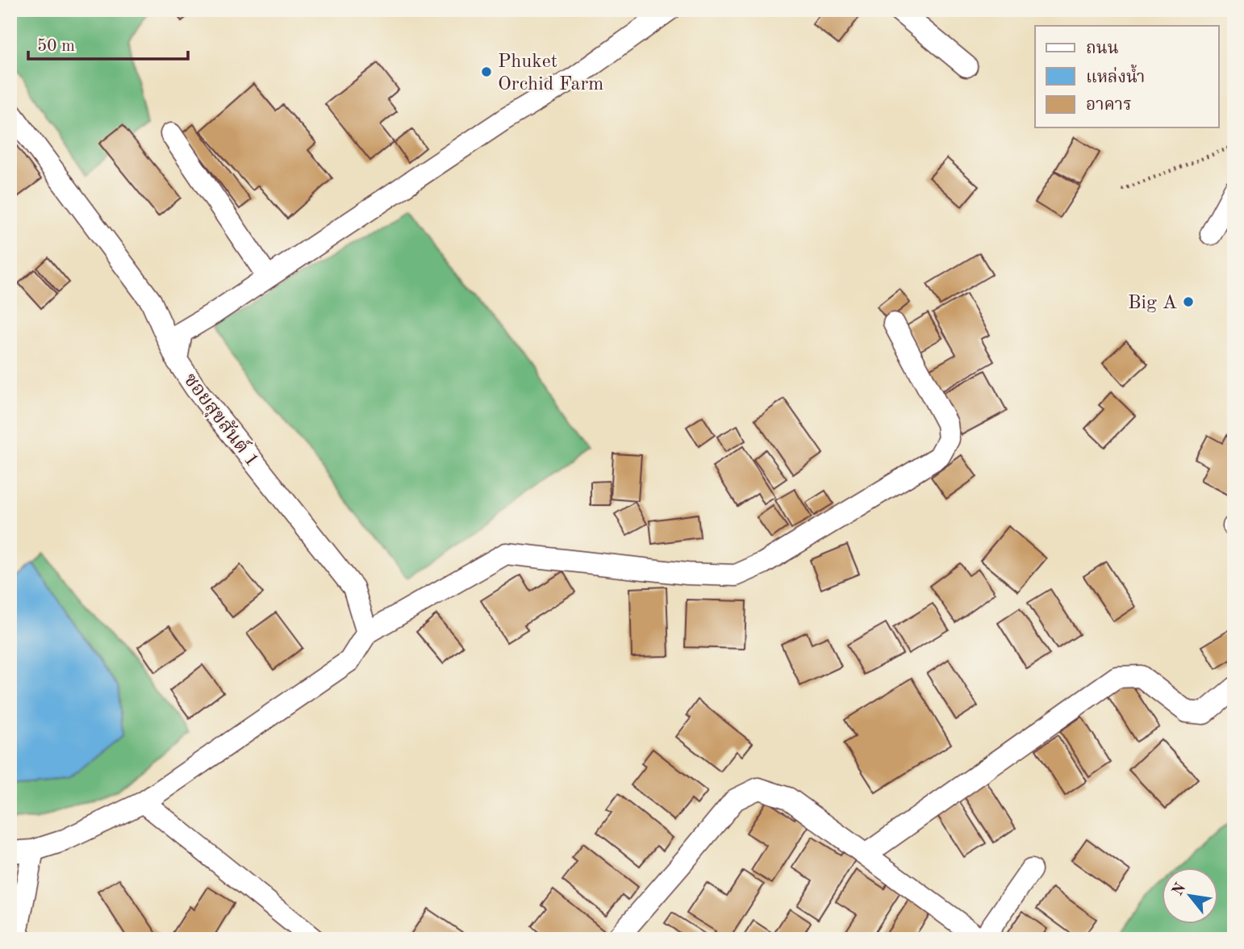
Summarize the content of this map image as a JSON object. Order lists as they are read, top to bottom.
{
  "streets": {
    "street": ["ซอยสุขสันต์ 1"]
  },
  "places": ["Phuket Orchid Farm", "Big A"],
  "legend": ["ถนน", "แหล่งน้ำ", "อาคาร"],
  "scale_bar": "50 m",
  "north": "top left"
}
